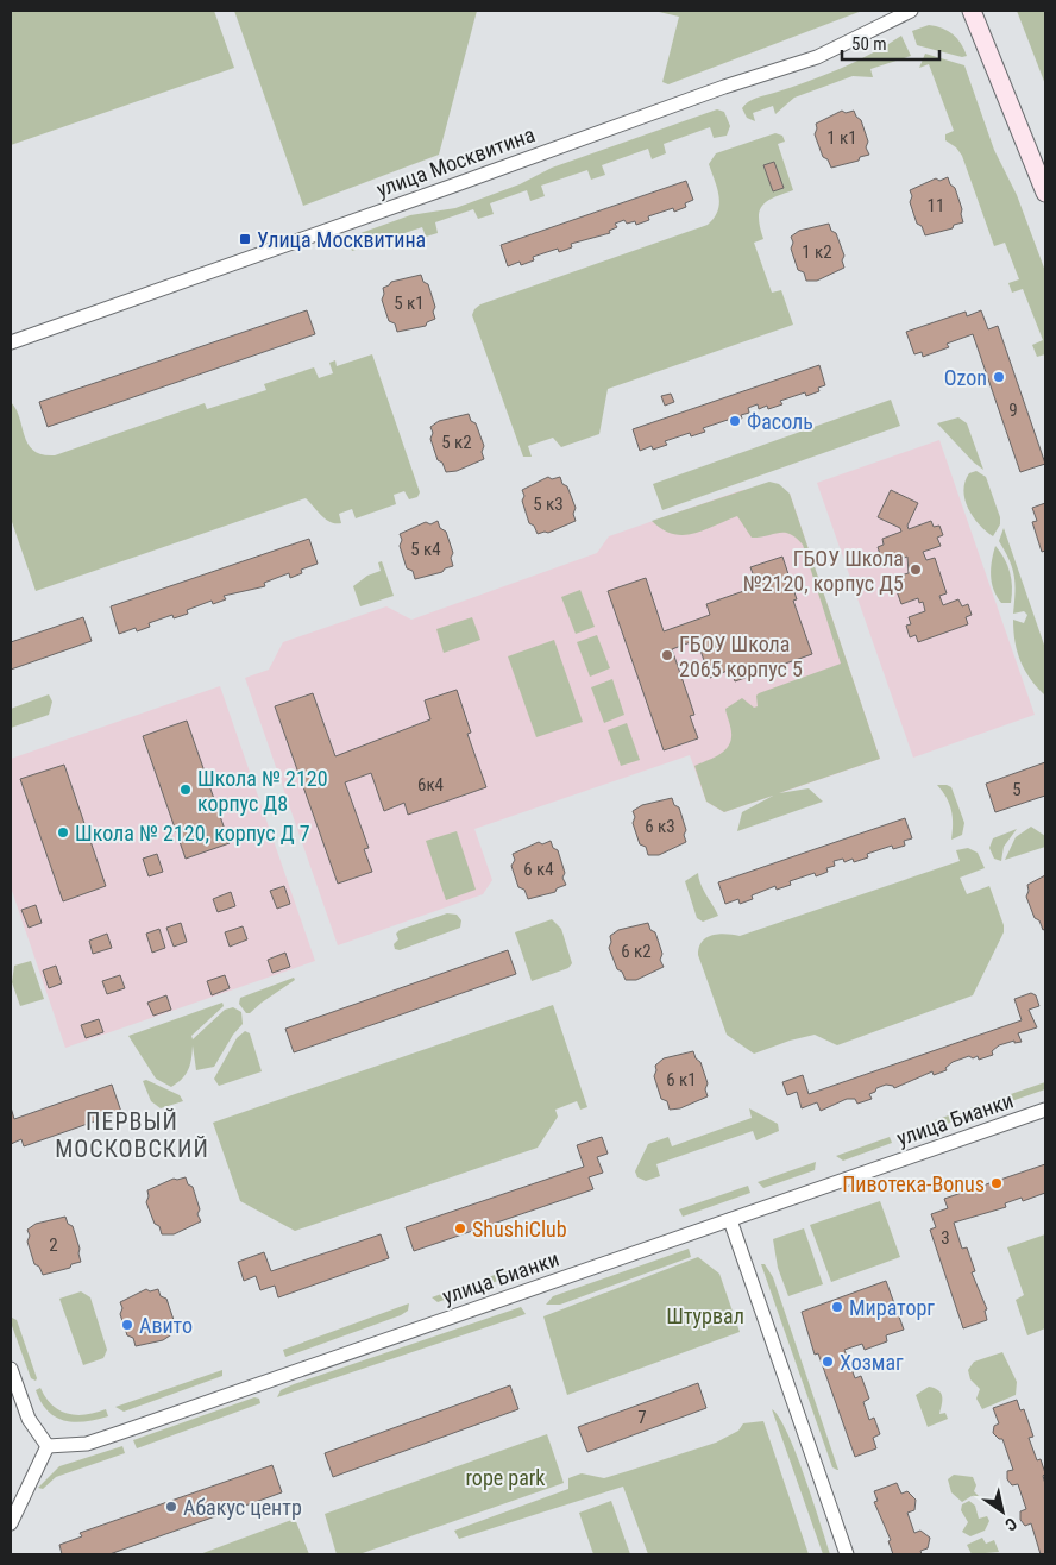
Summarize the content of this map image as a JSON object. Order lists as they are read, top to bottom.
{
  "streets": {
    "street": ["улица Москвитина", "улица Бианки"]
  },
  "districts": ["ПЕРВЫЙ МОСКОВСКИЙ"],
  "parks": ["Штурвал", "rope park"],
  "places": {
    "transit": ["Улица Москвитина"],
    "other": [
      "Ozon",
      "Фасоль",
      "ГБОУ Школа №2120, корпус Д5",
      "ГБОУ Школа 2065 корпус 5",
      "Школа № 2120 корпус Д8",
      "Школа № 2120, корпус Д 7",
      "Пивотека-Bonus",
      "ShushiClub",
      "Мираторг",
      "Авито",
      "Хозмаг",
      "Абакус центр"
    ]
  },
  "house_numbers": [
    "1 к1",
    "11",
    "1 к2",
    "5 к1",
    "9",
    "5 к2",
    "5 к3",
    "5 к4",
    "6к4",
    "5",
    "6 к3",
    "6 к4",
    "6 к2",
    "6 к1",
    "3",
    "2",
    "7"
  ],
  "scale_bar": "50 m",
  "north": "bottom right"
}
